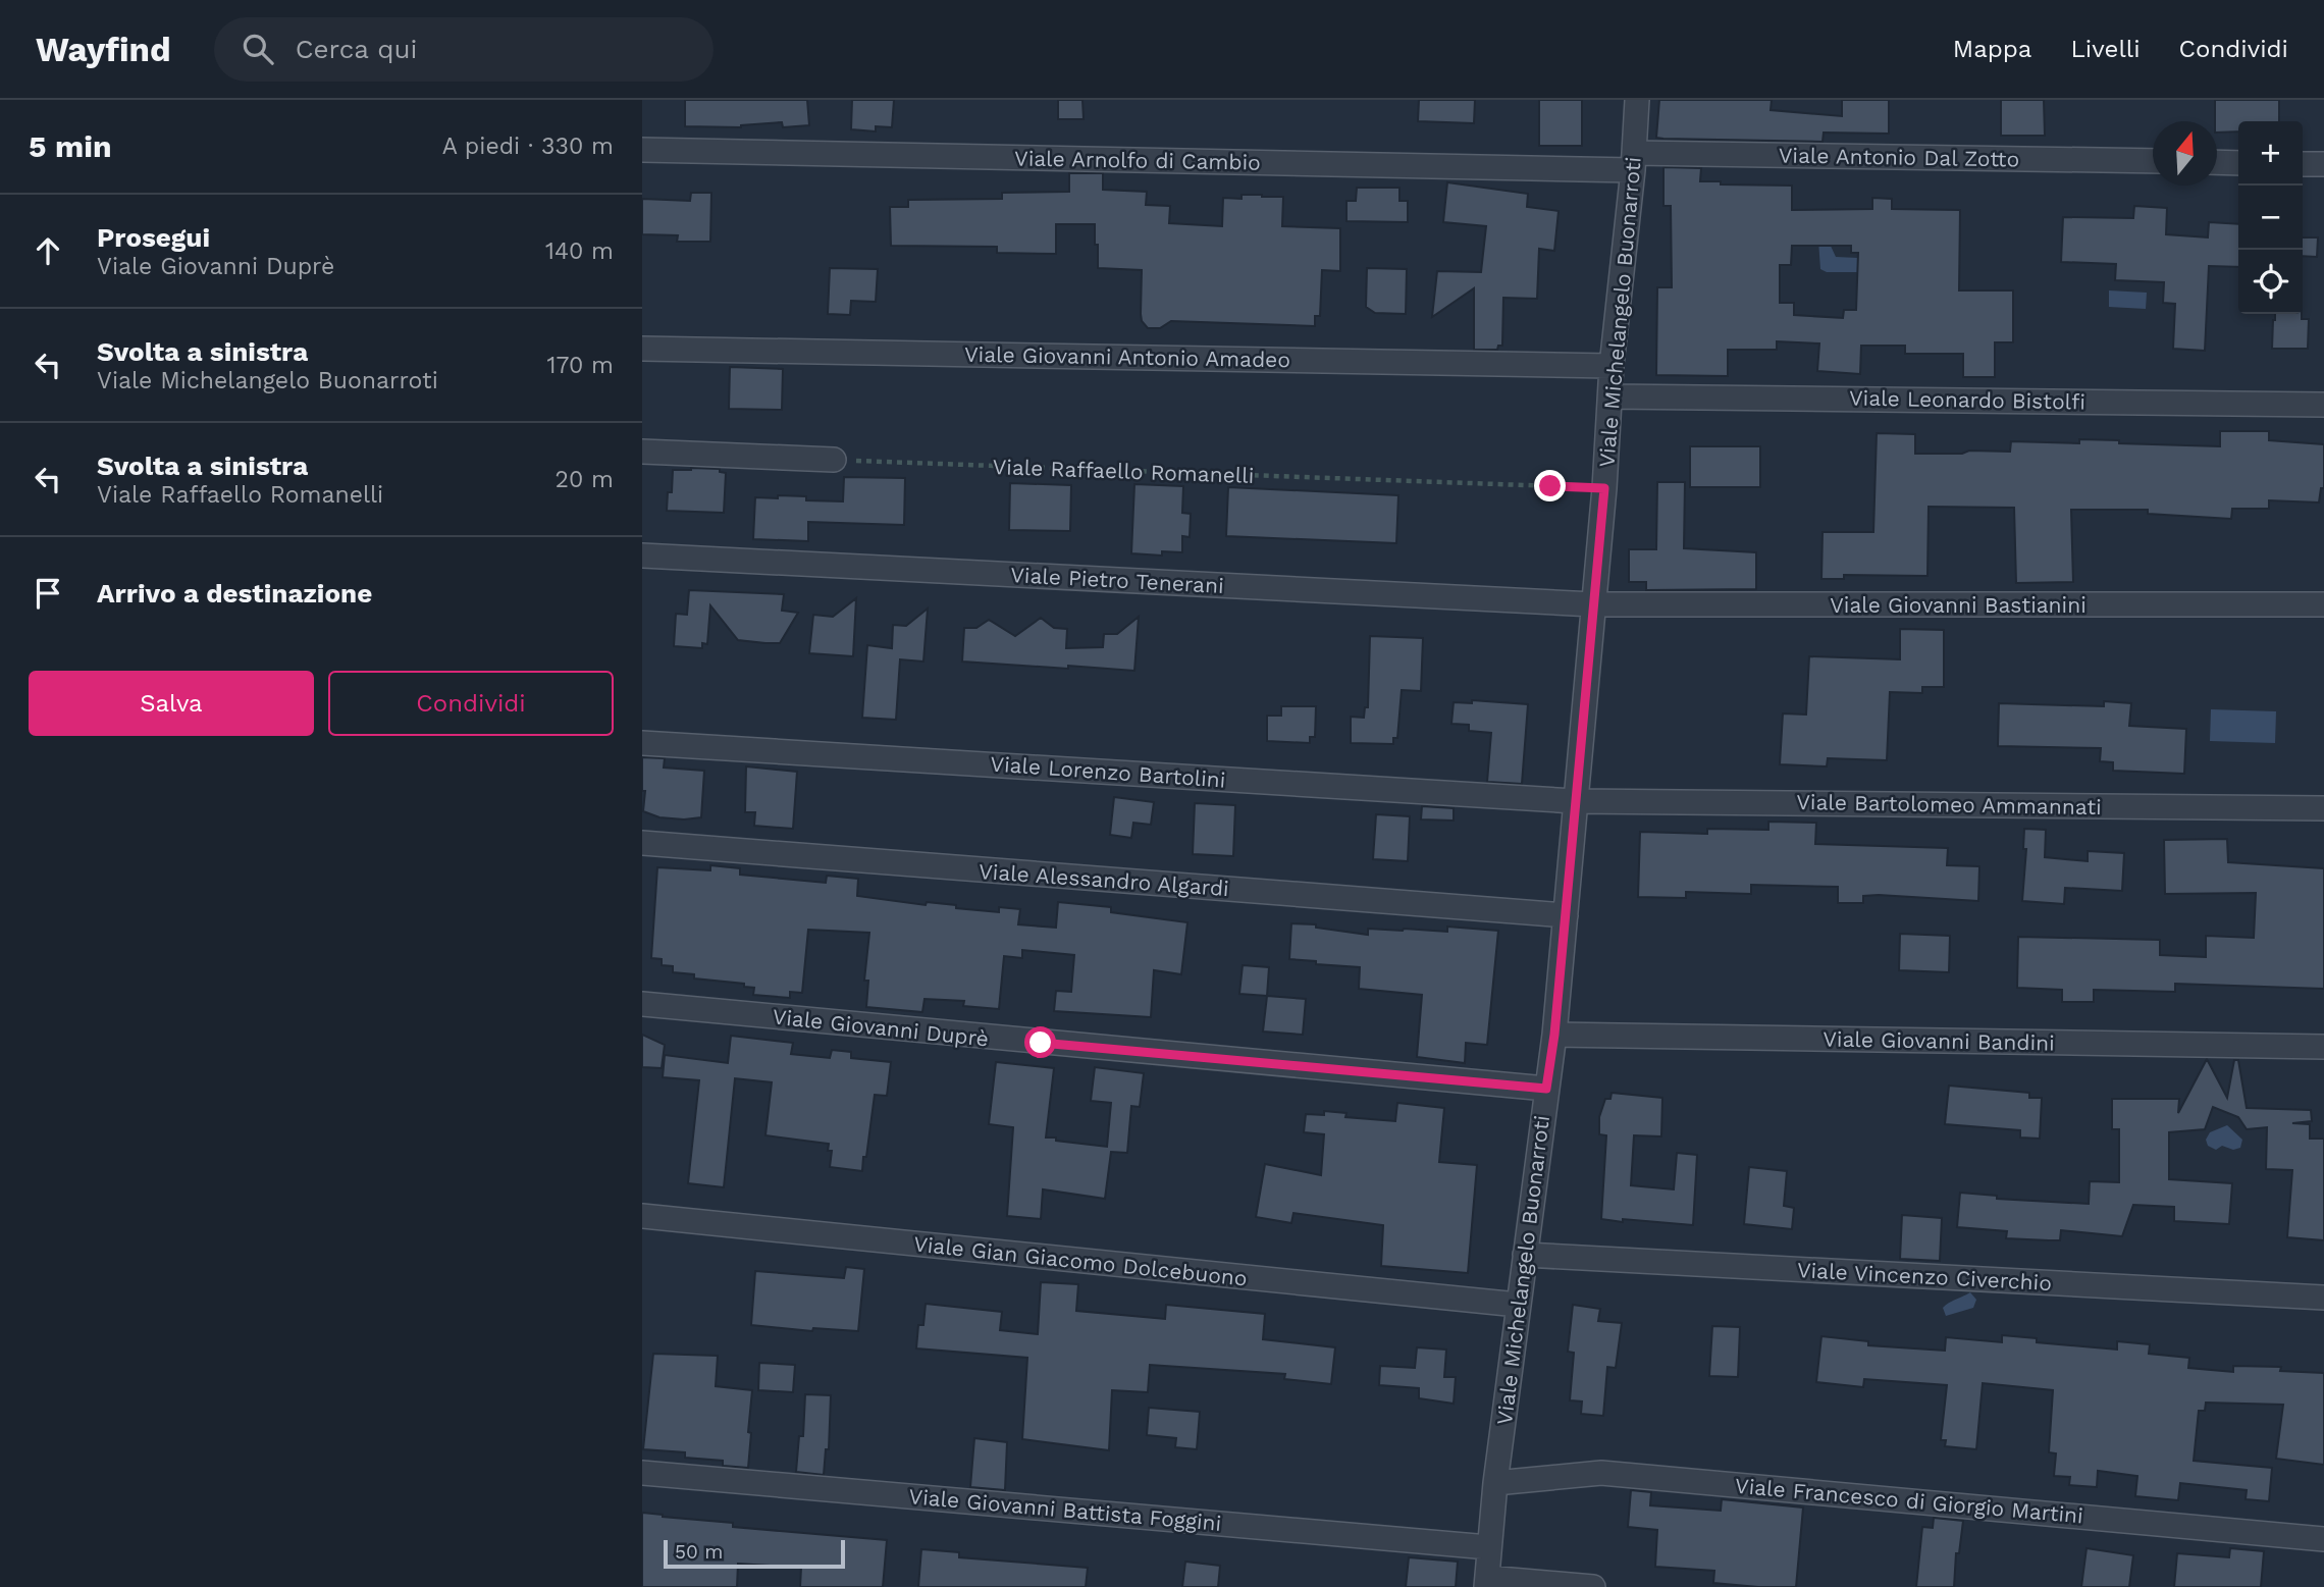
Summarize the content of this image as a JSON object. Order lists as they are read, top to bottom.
{
  "streets": {
    "street": [
      "Viale Antonio Dal Zotto",
      "Viale Arnolfo di Cambio",
      "Viale Michelangelo Buonarroti",
      "Viale Giovanni Antonio Amadeo",
      "Viale Leonardo Bistolfi",
      "Viale Pietro Tenerani",
      "Viale Giovanni Bastianini",
      "Viale Lorenzo Bartolini",
      "Viale Bartolomeo Ammannati",
      "Viale Alessandro Algardi",
      "Viale Giovanni Duprè",
      "Viale Giovanni Bandini",
      "Viale Gian Giacomo Dolcebuono",
      "Viale Vincenzo Civerchio",
      "Viale Francesco di Giorgio Martini",
      "Viale Giovanni Battista Foggini"
    ],
    "path": ["Viale Raffaello Romanelli"]
  },
  "crossings": [
    ["Viale Antonio Dal Zotto", "Viale Arnolfo di Cambio"],
    ["Viale Antonio Dal Zotto", "Viale Michelangelo Buonarroti"],
    ["Viale Arnolfo di Cambio", "Viale Michelangelo Buonarroti"],
    ["Viale Michelangelo Buonarroti", "Viale Giovanni Antonio Amadeo"],
    ["Viale Michelangelo Buonarroti", "Viale Leonardo Bistolfi"],
    ["Viale Michelangelo Buonarroti", "Viale Raffaello Romanelli"],
    ["Viale Michelangelo Buonarroti", "Viale Pietro Tenerani"],
    ["Viale Michelangelo Buonarroti", "Viale Giovanni Bastianini"],
    ["Viale Michelangelo Buonarroti", "Viale Lorenzo Bartolini"],
    ["Viale Michelangelo Buonarroti", "Viale Bartolomeo Ammannati"],
    ["Viale Michelangelo Buonarroti", "Viale Alessandro Algardi"],
    ["Viale Michelangelo Buonarroti", "Viale Giovanni Duprè"],
    ["Viale Michelangelo Buonarroti", "Viale Giovanni Bandini"],
    ["Viale Michelangelo Buonarroti", "Viale Gian Giacomo Dolcebuono"],
    ["Viale Michelangelo Buonarroti", "Viale Vincenzo Civerchio"],
    ["Viale Michelangelo Buonarroti", "Viale Francesco di Giorgio Martini"],
    ["Viale Michelangelo Buonarroti", "Viale Giovanni Battista Foggini"],
    ["Viale Pietro Tenerani", "Viale Giovanni Bastianini"],
    ["Viale Lorenzo Bartolini", "Viale Bartolomeo Ammannati"]
  ],
  "scale_bar": "50 m",
  "north": "top",
  "page": {
    "header": "Wayfind",
    "search": "Cerca qui",
    "nav": ["Mappa", "Livelli", "Condividi"],
    "heading": ["5 min", "A piedi · 330 m"],
    "map_buttons": ["+", "−"],
    "list": [
      ["Prosegui", "Viale Giovanni Duprè", "140 m"],
      ["Svolta a sinistra", "Viale Michelangelo Buonarroti", "170 m"],
      ["Svolta a sinistra", "Viale Raffaello Romanelli", "20 m"],
      "Arrivo a destinazione"
    ],
    "buttons": ["Salva", "Condividi"],
    "scale": "50 m"
  }
}
